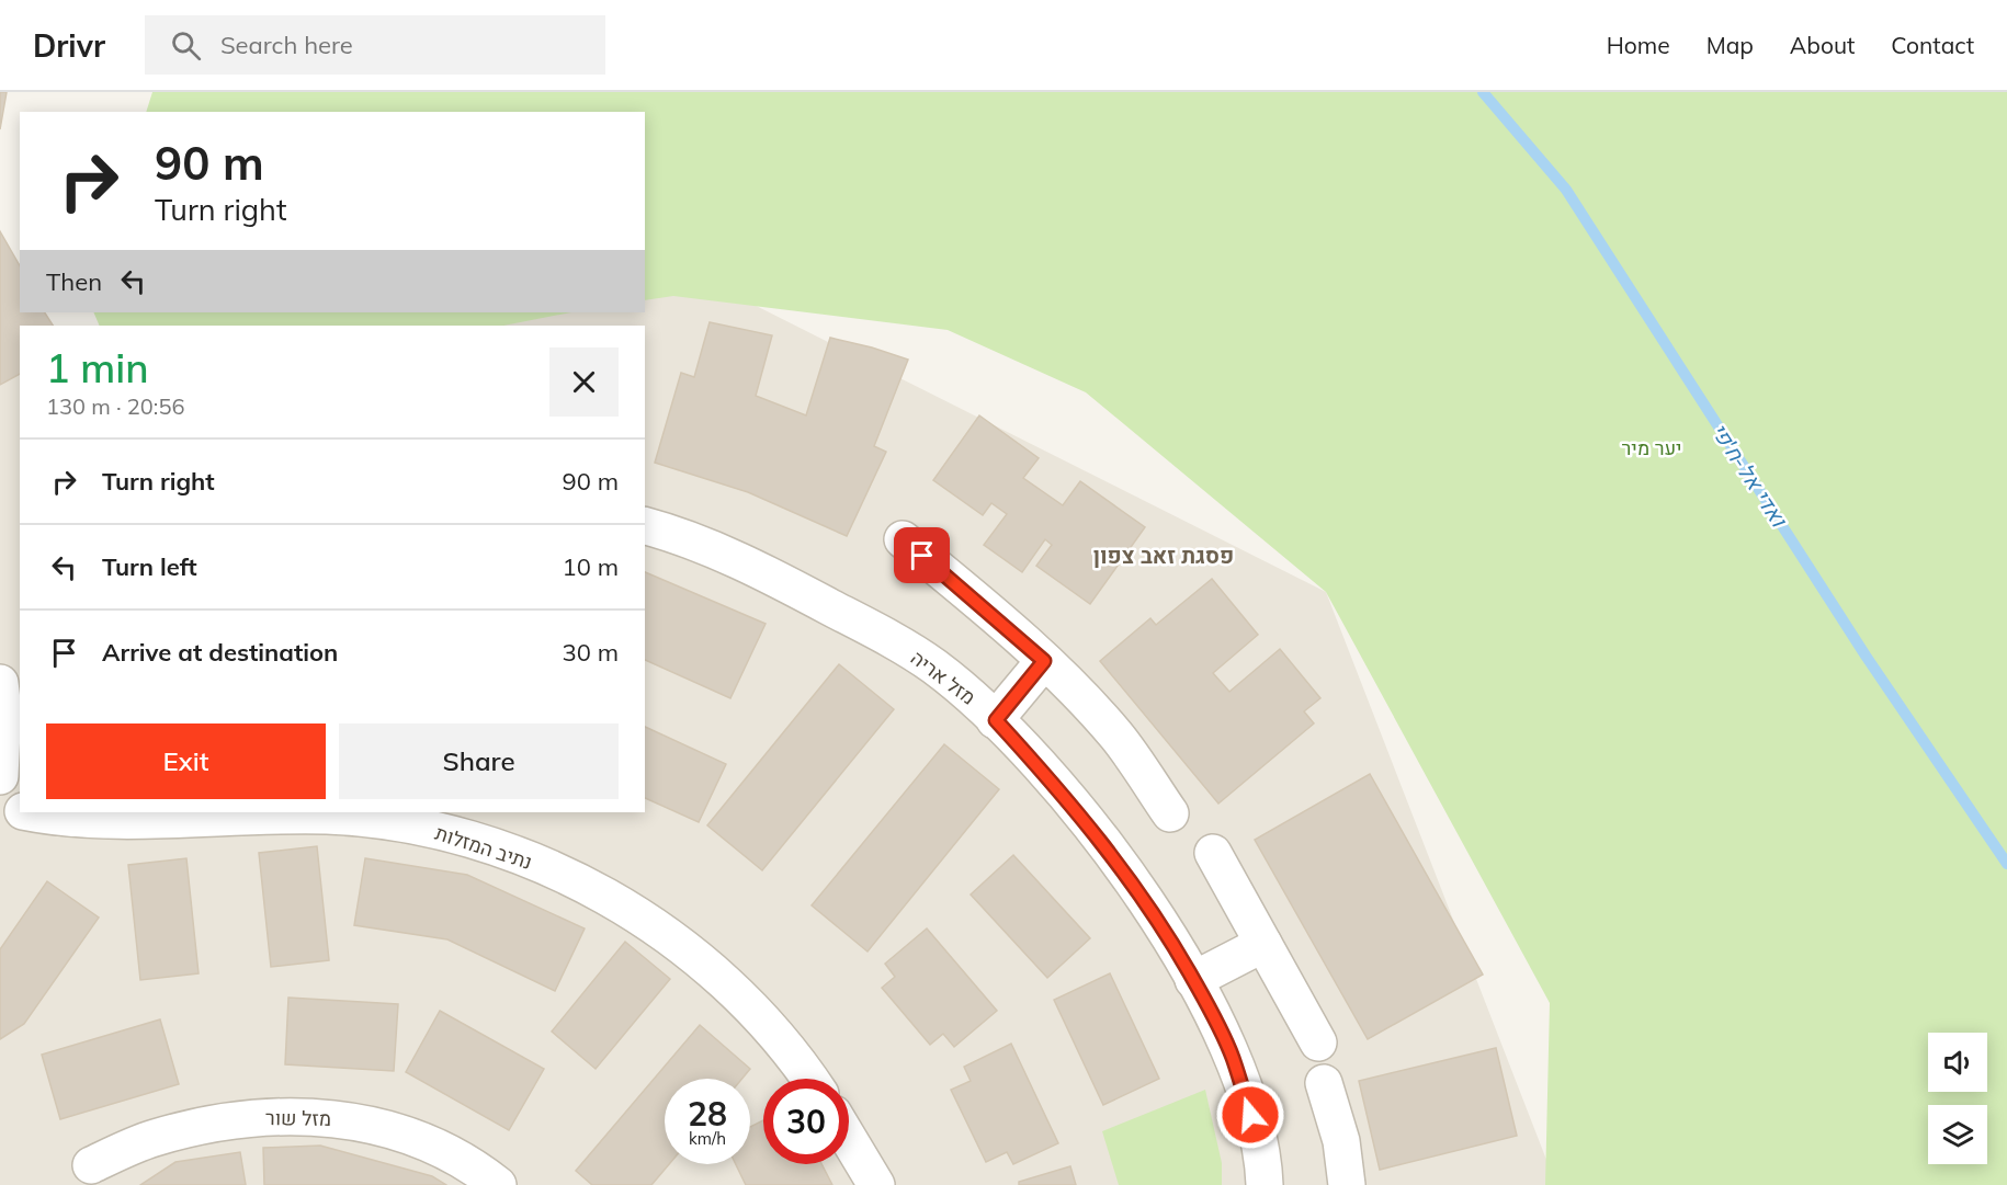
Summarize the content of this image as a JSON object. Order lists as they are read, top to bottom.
{
  "streets": {
    "street": ["מזל אריה", "נתיב המזלות", "מזל שור"]
  },
  "districts": ["פסגת זאב צפון"],
  "water": ["ואדי אל-ח'פי"],
  "parks": ["יער מיר"],
  "page": {
    "header": "Drivr",
    "search": "Search here",
    "nav": [
      "Home",
      "Map",
      "About",
      "Contact"
    ],
    "turn": ["90 m", "Turn right"],
    "then": "Then",
    "heading": ["1 min", "130 m · 20:56"],
    "list": [
      {
        "name": "Turn right",
        "value": "90 m"
      },
      {
        "name": "Turn left",
        "value": "10 m"
      },
      {
        "name": "Arrive at destination",
        "value": "30 m"
      }
    ],
    "buttons": ["Exit", "Share"],
    "speed": "28 km/h",
    "limit": "30"
  }
}
